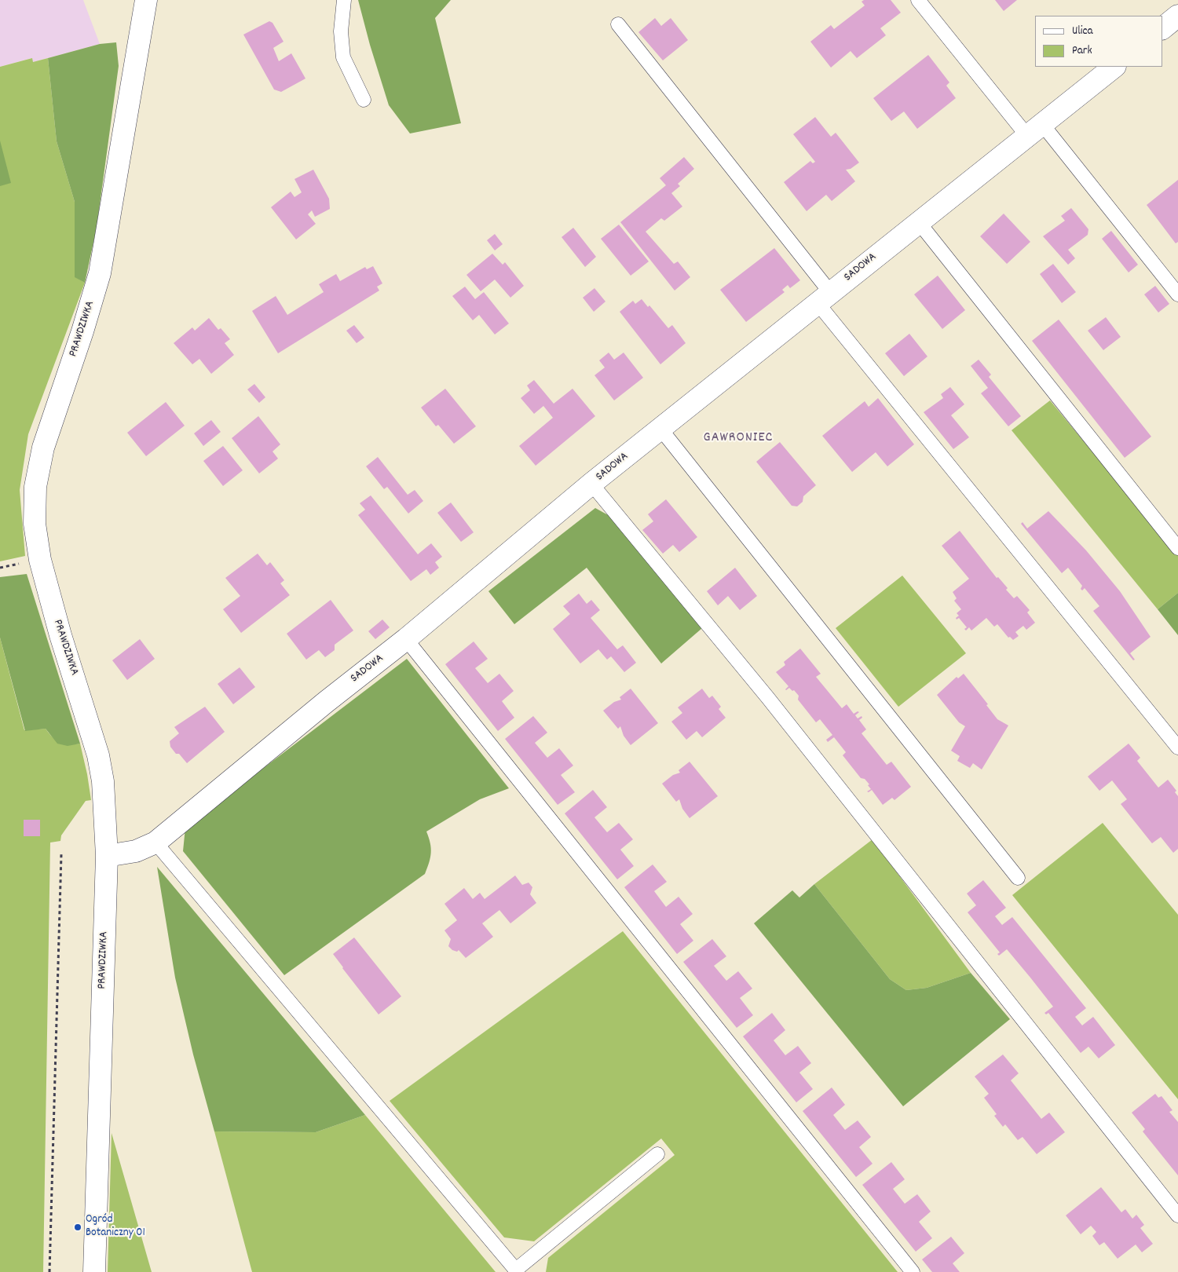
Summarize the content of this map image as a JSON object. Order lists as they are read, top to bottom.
{
  "streets": {
    "street": ["SADOWA", "PRAWDZIWKA"]
  },
  "crossings": [
    ["SADOWA", "PRAWDZIWKA"]
  ],
  "districts": ["GAWRONIEC"],
  "places": ["Ogród Botaniczny 01"],
  "legend": ["Ulica", "Park"]
}
